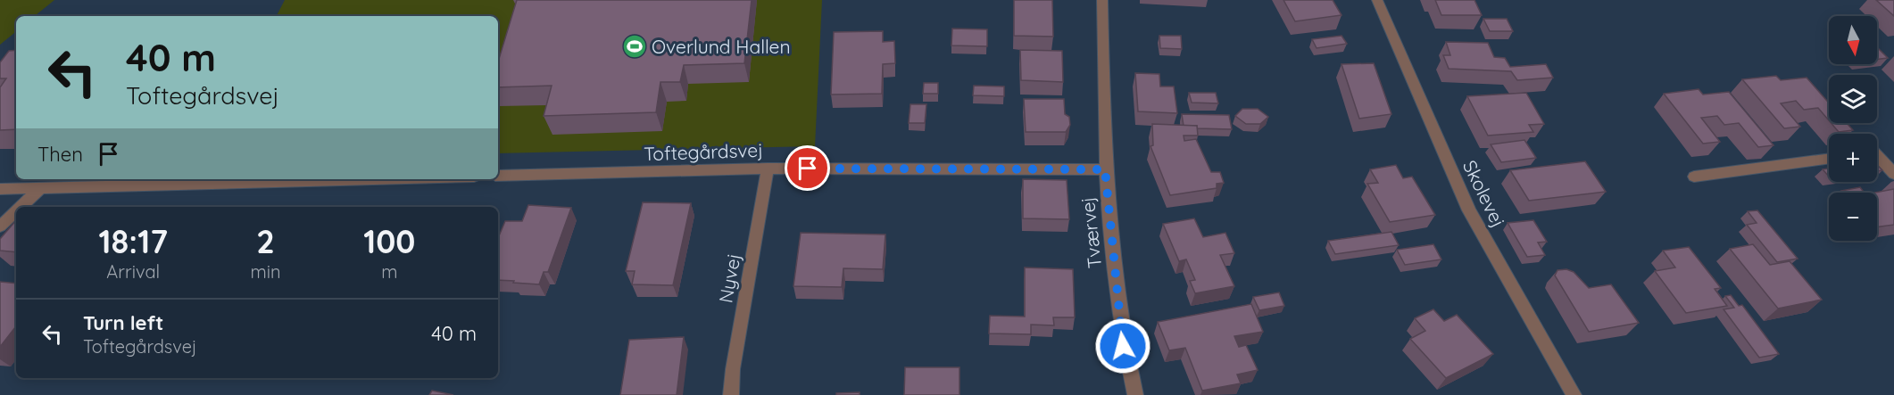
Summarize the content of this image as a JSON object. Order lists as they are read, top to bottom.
{
  "streets": {
    "street": [
      "Toftegårdsvej",
      "Skolevej",
      "Tværvej",
      "Nyvej"
    ]
  },
  "crossings": [
    ["Toftegårdsvej", "Tværvej"],
    ["Toftegårdsvej", "Nyvej"]
  ],
  "places": {
    "sports": ["Overlund Hallen"]
  },
  "north": "bottom",
  "page": {
    "map_buttons": ["+", "−"],
    "turn": ["40 m", "Toftegårdsvej"],
    "then": "Then",
    "eta": [
      "18:17",
      "Arrival",
      "2",
      "min",
      "100",
      "m"
    ],
    "list": [
      {
        "name": "Turn left",
        "note": "Toftegårdsvej",
        "value": "40 m"
      }
    ]
  }
}
